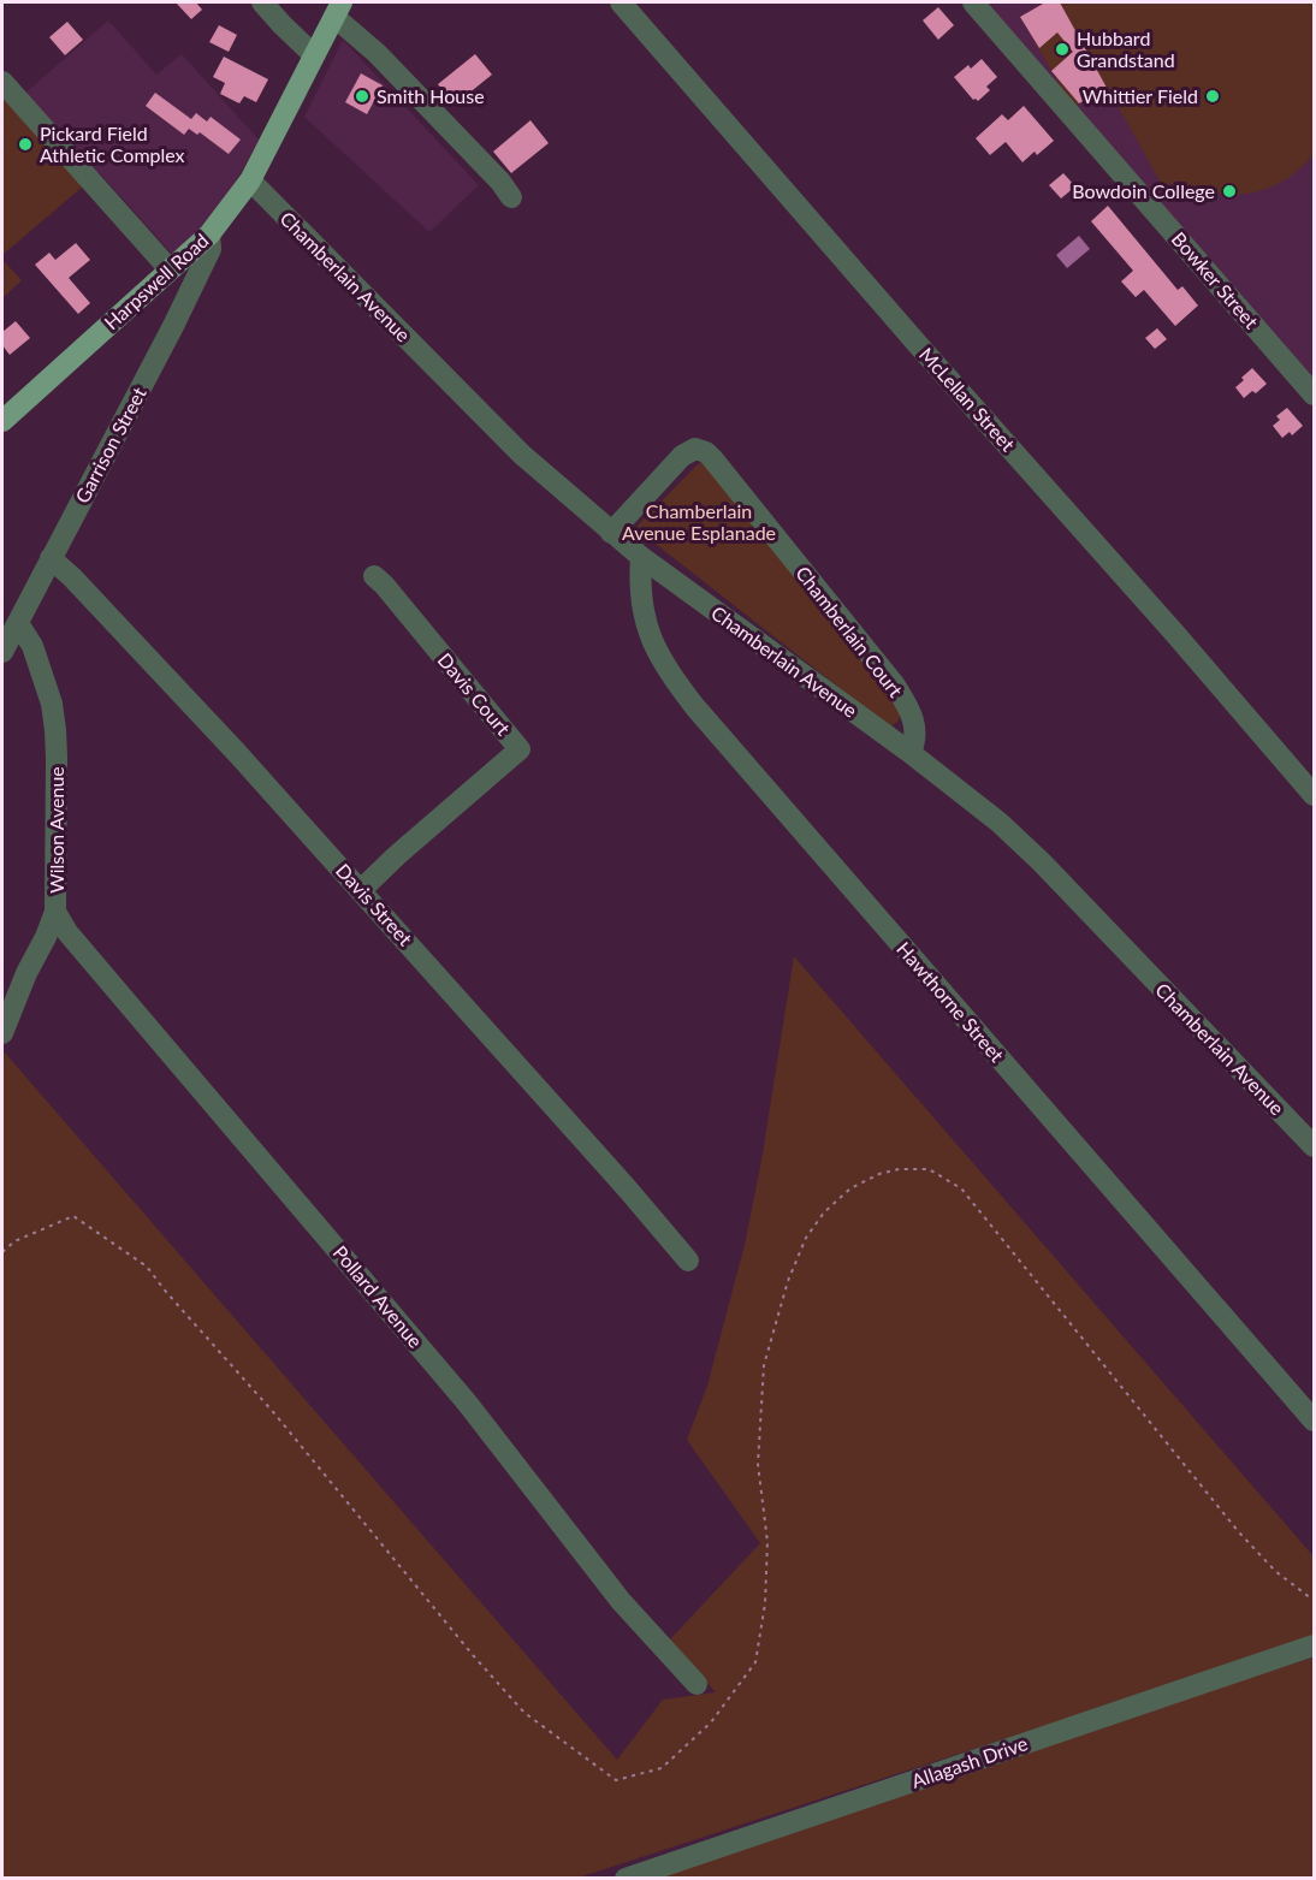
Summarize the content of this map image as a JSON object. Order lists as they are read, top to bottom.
{
  "streets": {
    "main road": ["Harpswell Road"],
    "street": [
      "Chamberlain Avenue",
      "Bowker Street",
      "McLellan Street",
      "Garrison Street",
      "Chamberlain Court",
      "Davis Court",
      "Wilson Avenue",
      "Davis Street",
      "Hawthorne Street",
      "Pollard Avenue",
      "Allagash Drive"
    ]
  },
  "crossings": [
    ["Chamberlain Avenue", "Harpswell Road"],
    ["Chamberlain Avenue", "Chamberlain Court"],
    ["Chamberlain Avenue", "Hawthorne Street"],
    ["Harpswell Road", "Garrison Street"],
    ["Garrison Street", "Wilson Avenue"],
    ["Garrison Street", "Davis Street"],
    ["Davis Court", "Davis Street"],
    ["Wilson Avenue", "Pollard Avenue"]
  ],
  "parks": ["Chamberlain Avenue Esplanade"],
  "places": [
    "Hubbard Grandstand",
    "Smith House",
    "Whittier Field",
    "Pickard Field Athletic Complex",
    "Bowdoin College"
  ]
}
